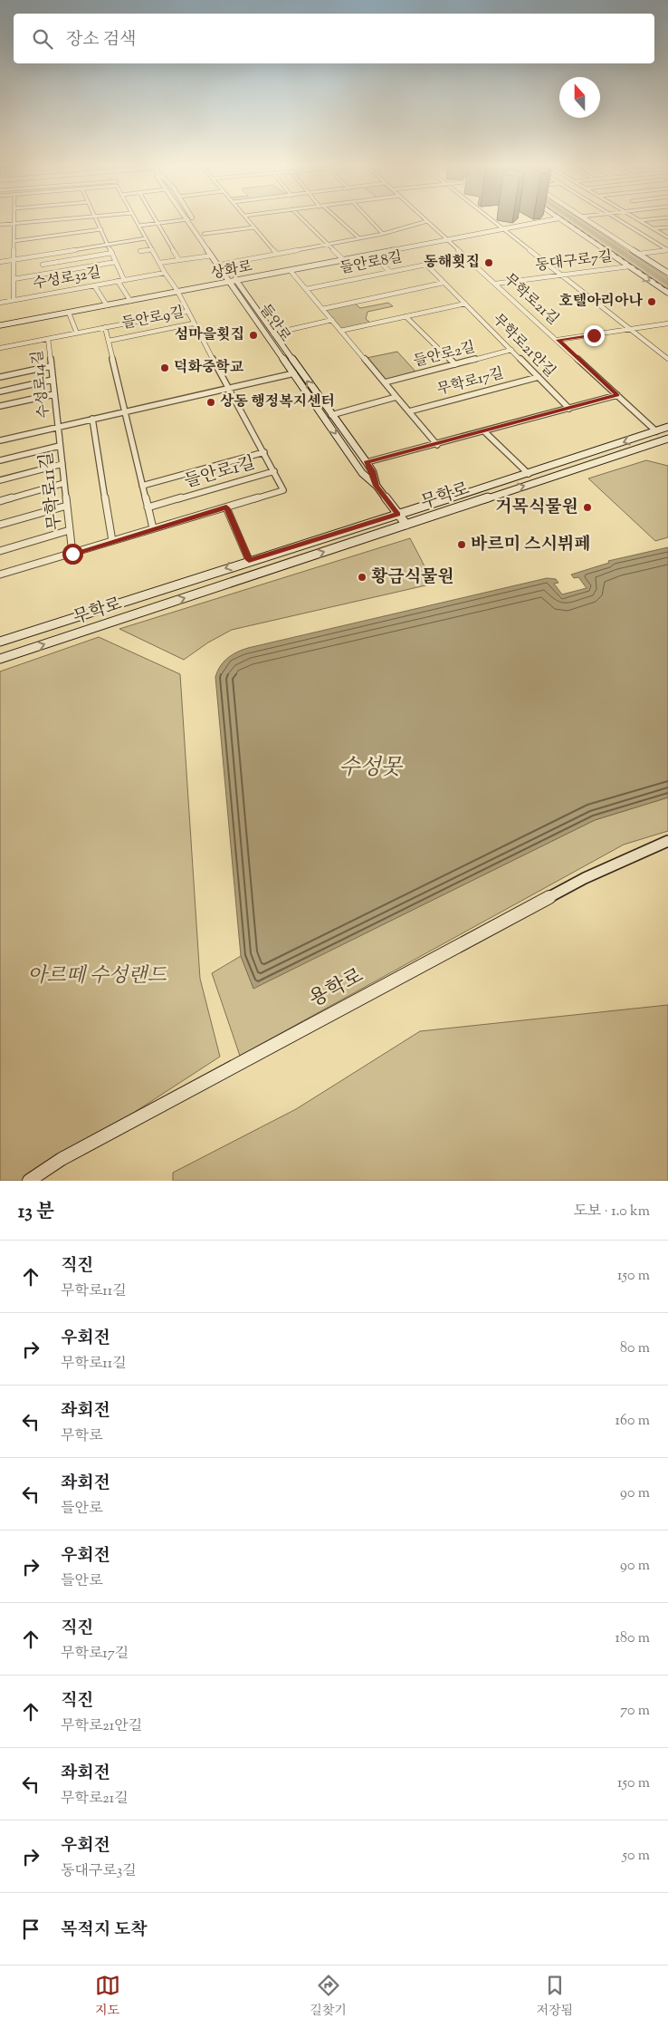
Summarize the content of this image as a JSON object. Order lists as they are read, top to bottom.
{
  "streets": {
    "main road": [
      "상화로",
      "들안로",
      "무학로",
      "용학로"
    ],
    "street": [
      "동대구로7길",
      "들안로8길",
      "수성로32길",
      "무학로21길",
      "들안로9길",
      "무학로21안길",
      "들안로2길",
      "무학로17길",
      "수성로14길",
      "들안로1길",
      "무학로11길"
    ]
  },
  "crossings": [
    ["동대구로7길", "무학로21길"],
    ["들안로8길", "무학로21길"],
    ["들안로8길", "무학로21안길"],
    ["상화로", "무학로21길"],
    ["상화로", "들안로"],
    ["무학로21길", "무학로"],
    ["들안로9길", "수성로14길"],
    ["들안로9길", "들안로1길"],
    ["들안로", "수성로14길"],
    ["들안로", "무학로"],
    ["무학로21안길", "들안로2길"],
    ["무학로21안길", "무학로17길"],
    ["수성로14길", "무학로11길"],
    ["들안로1길", "무학로11길"]
  ],
  "water": ["수성못"],
  "parks": ["아르떼 수성랜드"],
  "places": [
    "동해횟집",
    "호텔아리아나",
    "섬마을횟집",
    "덕화중학교",
    "상동 행정복지센터",
    "거목식물원",
    "바르미 스시뷔페",
    "황금식물원"
  ],
  "north": "top",
  "page": {
    "search": "장소 검색",
    "heading": ["13 분", "도보 · 1.0 km"],
    "list": [
      ["직진", "무학로11길", "150 m"],
      ["우회전", "무학로11길", "80 m"],
      ["좌회전", "무학로", "160 m"],
      ["좌회전", "들안로", "90 m"],
      ["우회전", "들안로", "90 m"],
      ["직진", "무학로17길", "180 m"],
      ["직진", "무학로21안길", "70 m"],
      ["좌회전", "무학로21길", "150 m"],
      ["우회전", "동대구로3길", "50 m"],
      "목적지 도착"
    ],
    "nav": ["지도", "길찾기", "저장됨"]
  }
}
